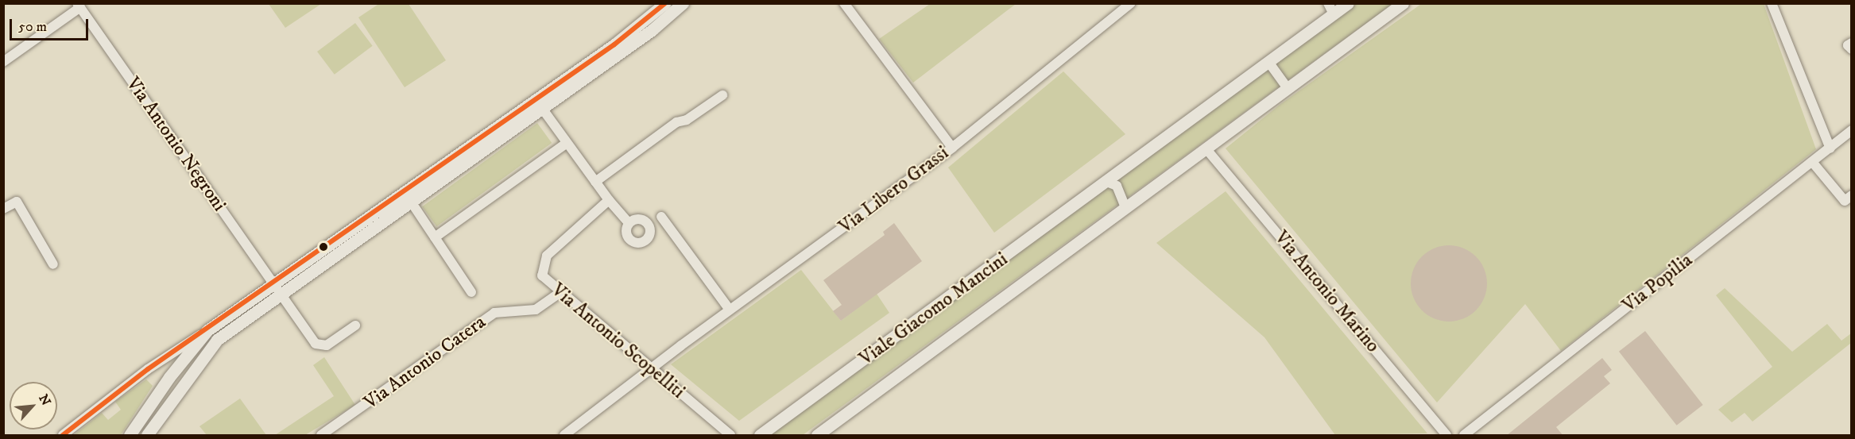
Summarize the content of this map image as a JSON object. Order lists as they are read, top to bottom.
{
  "streets": {
    "street": [
      "Via Antonio Negroni",
      "Via Libero Grassi",
      "Via Popilia",
      "Via Antonio Marino",
      "Viale Giacomo Mancini",
      "Via Antonio Scopelliti",
      "Via Antonio Catera"
    ]
  },
  "crossings": [
    ["Via Libero Grassi", "Via Antonio Scopelliti"],
    ["Via Antonio Marino", "Viale Giacomo Mancini"],
    ["Via Antonio Scopelliti", "Via Antonio Catera"]
  ],
  "scale_bar": "50 m",
  "north": "top right"
}
